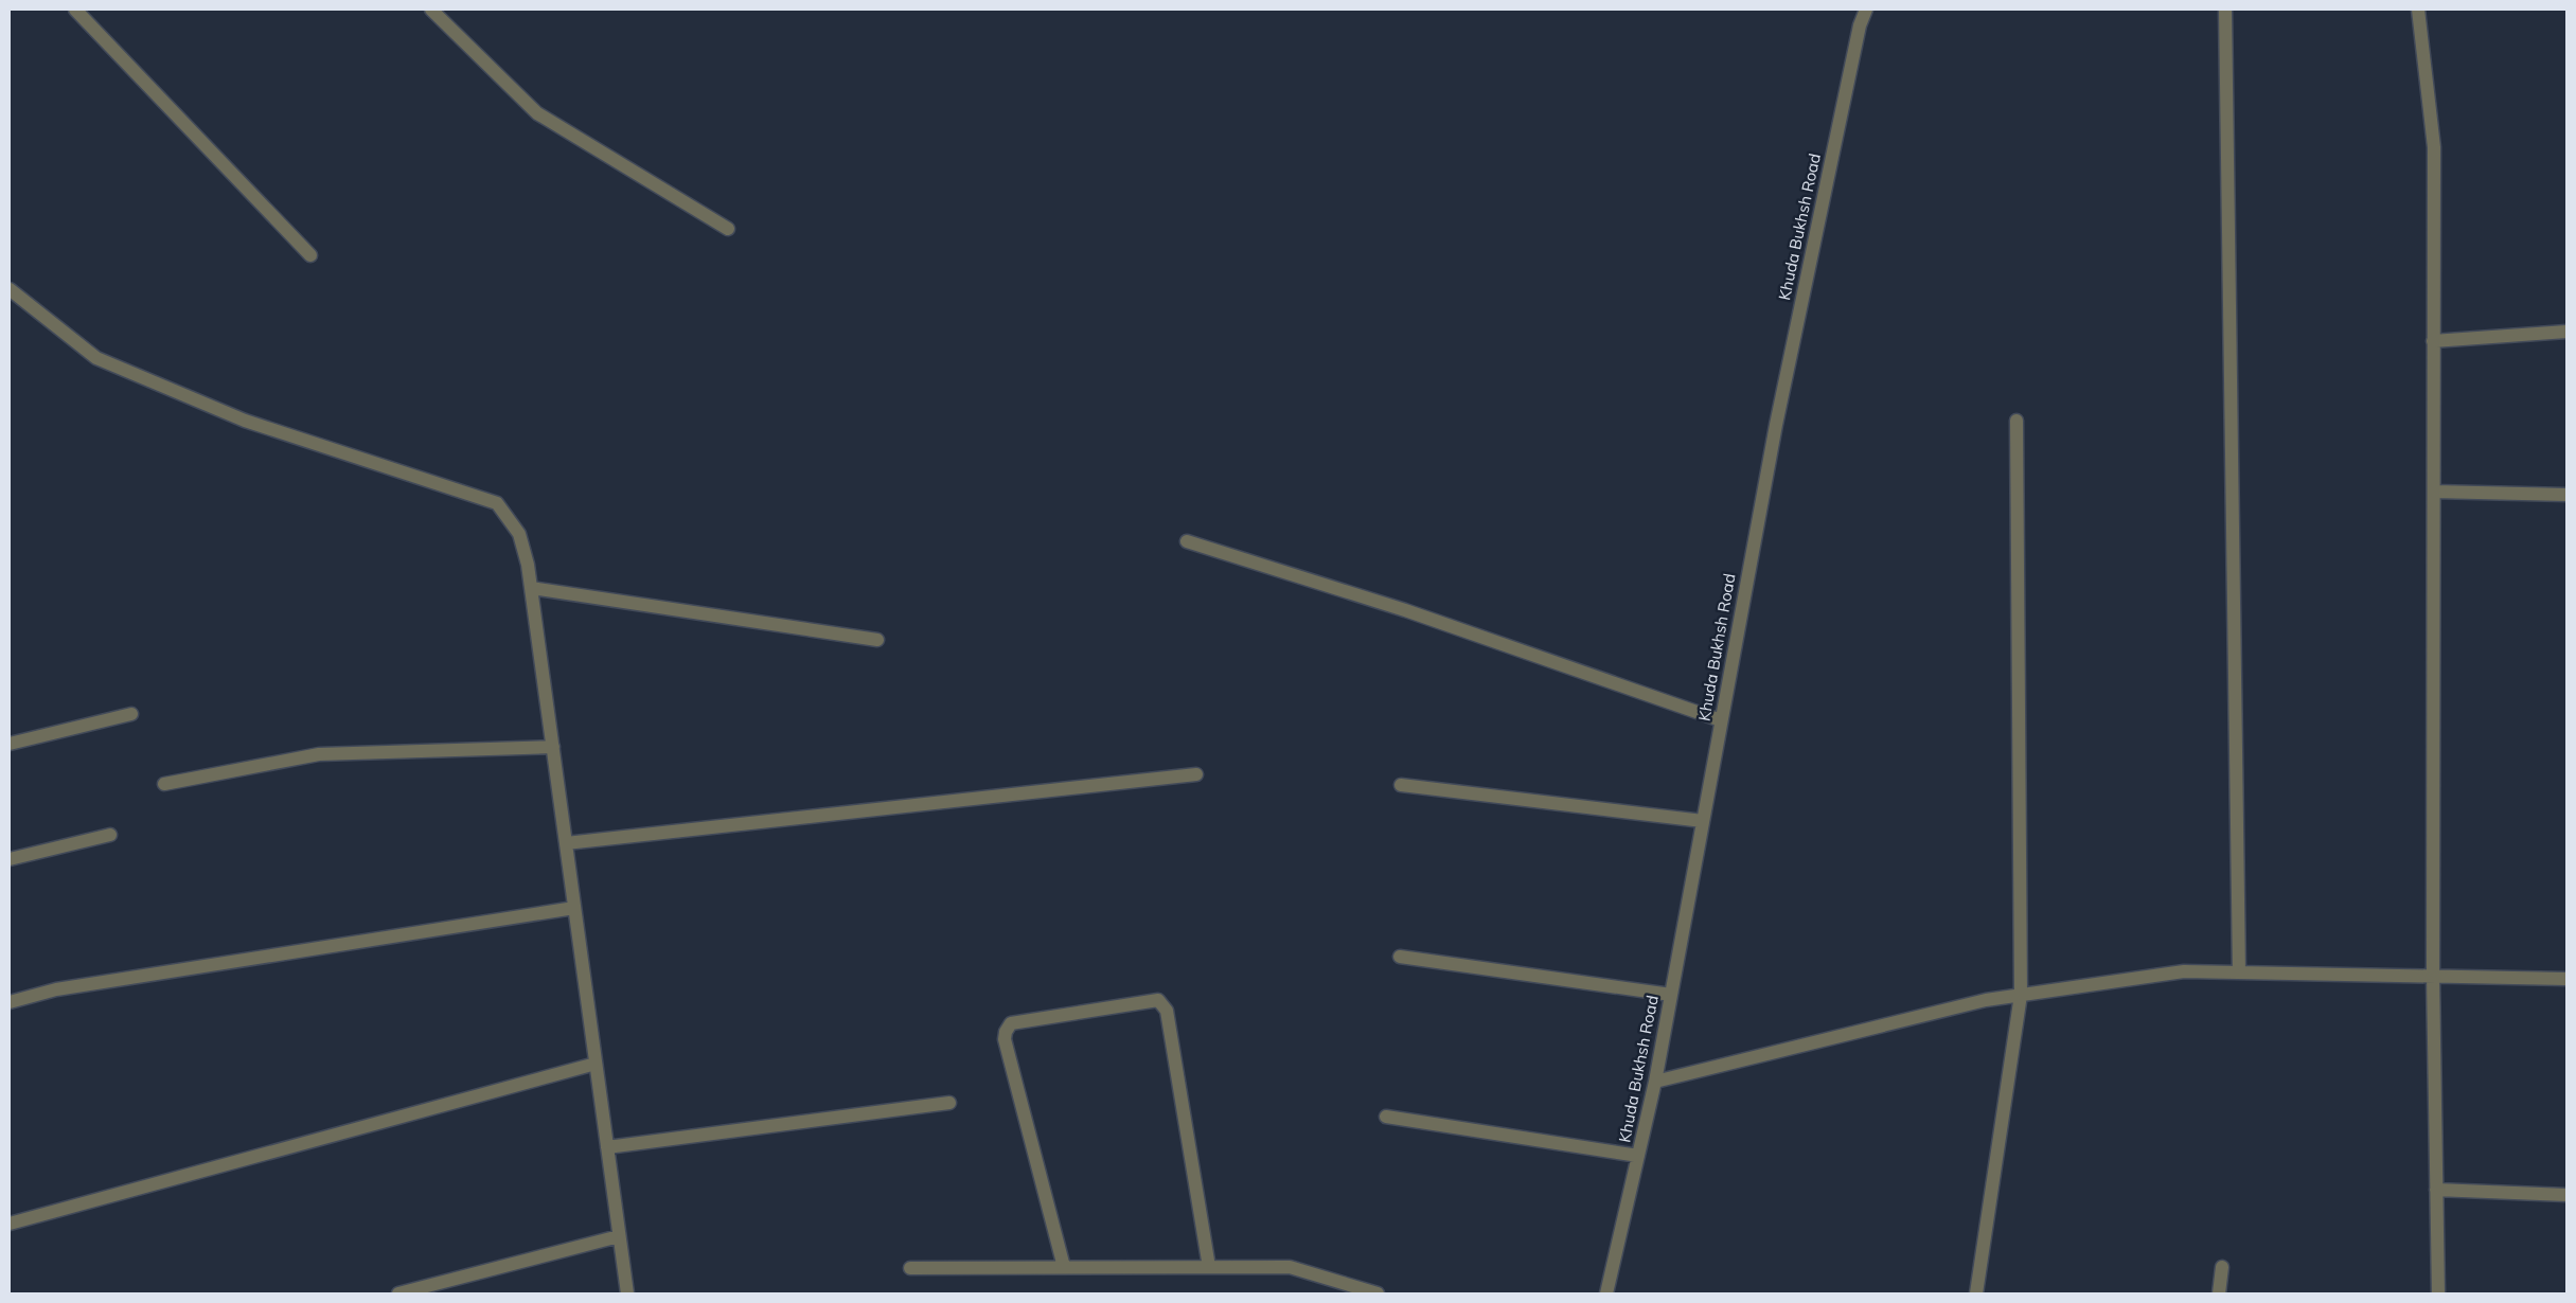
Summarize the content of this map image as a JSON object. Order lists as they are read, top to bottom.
{
  "streets": {
    "street": ["Khuda Bukhsh Road"]
  }
}
